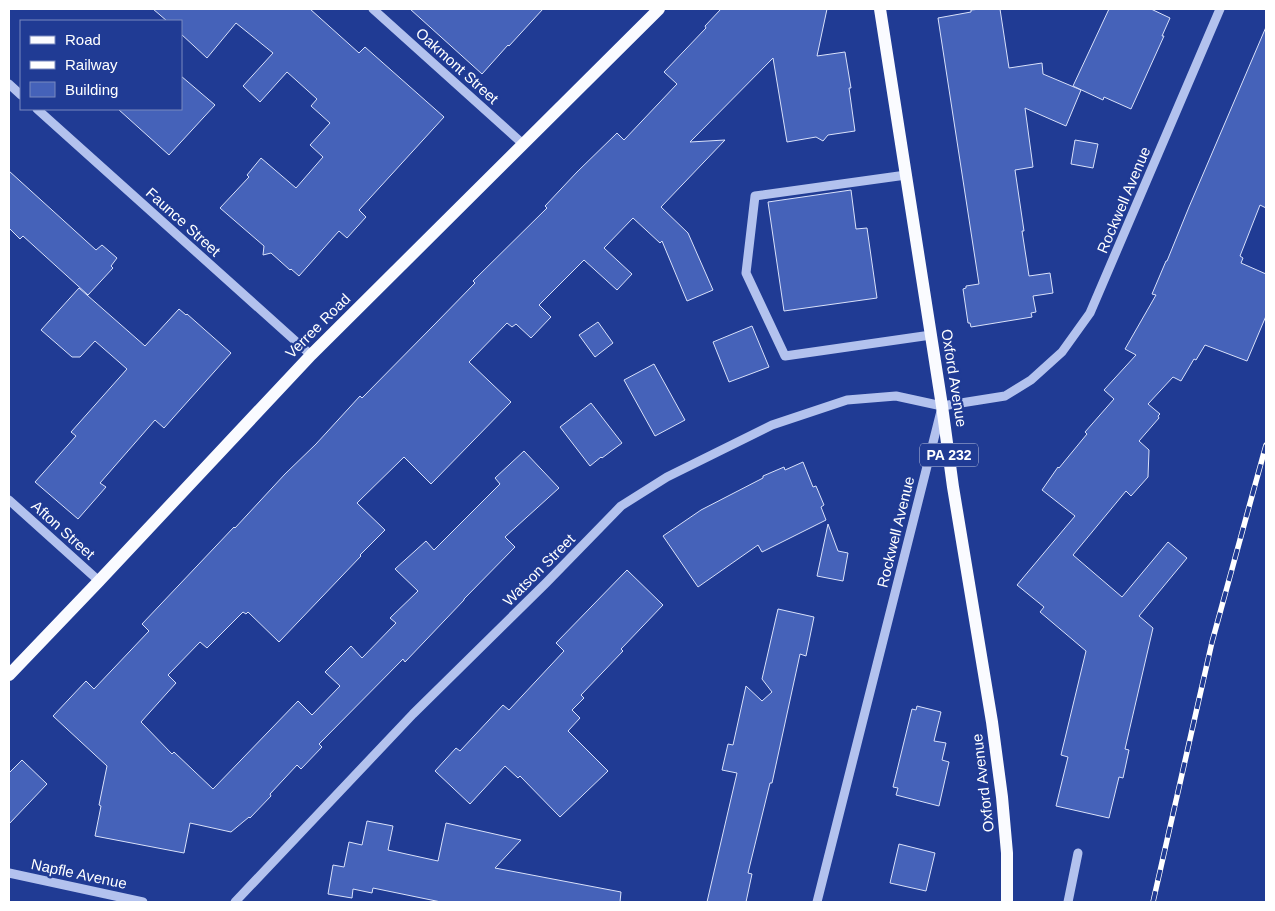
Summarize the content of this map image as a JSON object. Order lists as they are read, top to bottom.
{
  "streets": {
    "main road": ["Verree Road", "Oxford Avenue", "PA 232"],
    "street": [
      "Oakmont Street",
      "Rockwell Avenue",
      "Faunce Street",
      "Afton Street",
      "Watson Street",
      "Napfle Avenue"
    ]
  },
  "crossings": [
    ["Oakmont Street", "Verree Road"],
    ["Rockwell Avenue", "Oxford Avenue"],
    ["Rockwell Avenue", "Watson Street"],
    ["Faunce Street", "Verree Road"],
    ["Verree Road", "Afton Street"],
    ["Oxford Avenue", "Watson Street"]
  ],
  "legend": ["Road", "Railway", "Building"]
}
